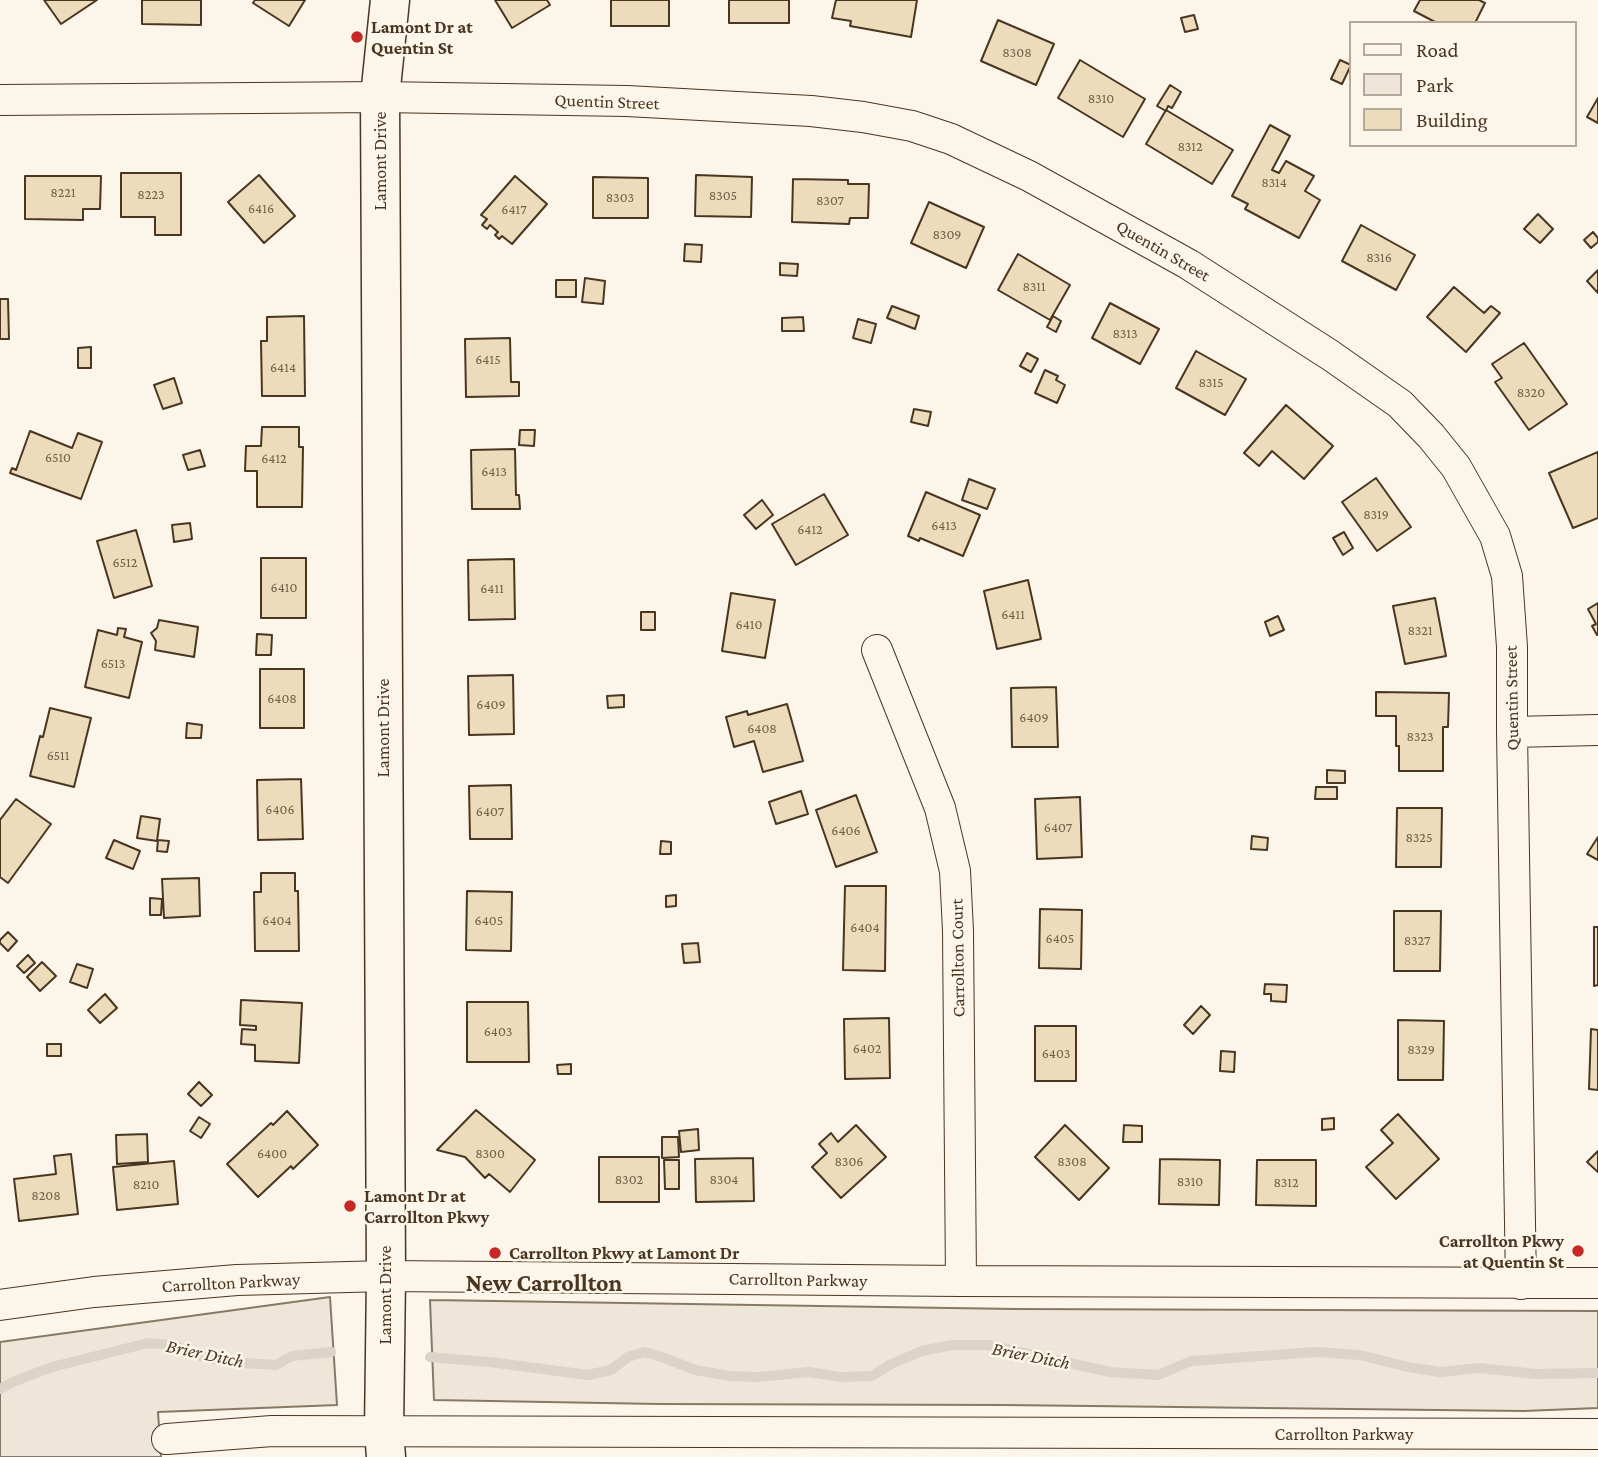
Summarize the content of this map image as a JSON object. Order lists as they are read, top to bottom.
{
  "streets": {
    "street": [
      "Quentin Street",
      "Lamont Drive",
      "Carrollton Court",
      "Carrollton Parkway"
    ]
  },
  "crossings": [
    ["Quentin Street", "Lamont Drive"],
    ["Quentin Street", "Carrollton Parkway"],
    ["Lamont Drive", "Carrollton Parkway"],
    ["Carrollton Court", "Carrollton Parkway"]
  ],
  "districts": ["New Carrollton"],
  "water": ["Brier Ditch"],
  "places": [
    "Lamont Dr at Quentin St",
    "Lamont Dr at Carrollton Pkwy",
    "Carrollton Pkwy at Quentin St",
    "Carrollton Pkwy at Lamont Dr"
  ],
  "house_numbers": [
    "8308",
    "8310",
    "8312",
    "8314",
    "8221",
    "8223",
    "8305",
    "8303",
    "8307",
    "6416",
    "6417",
    "8309",
    "8316",
    "8311",
    "8313",
    "6415",
    "6414",
    "8315",
    "8320",
    "6510",
    "6412",
    "6413",
    "8319",
    "6413",
    "6412",
    "6512",
    "6410",
    "6411",
    "6411",
    "6410",
    "8321",
    "6513",
    "6408",
    "6409",
    "6409",
    "6408",
    "8323",
    "6511",
    "6406",
    "6407",
    "6407",
    "6406",
    "8325",
    "6404",
    "6405",
    "6404",
    "6405",
    "8327",
    "6403",
    "6402",
    "8329",
    "6403",
    "6400",
    "8300",
    "8306",
    "8308",
    "8302",
    "8304",
    "8310",
    "8312",
    "8210",
    "8208"
  ],
  "legend": ["Road", "Park", "Building"]
}
